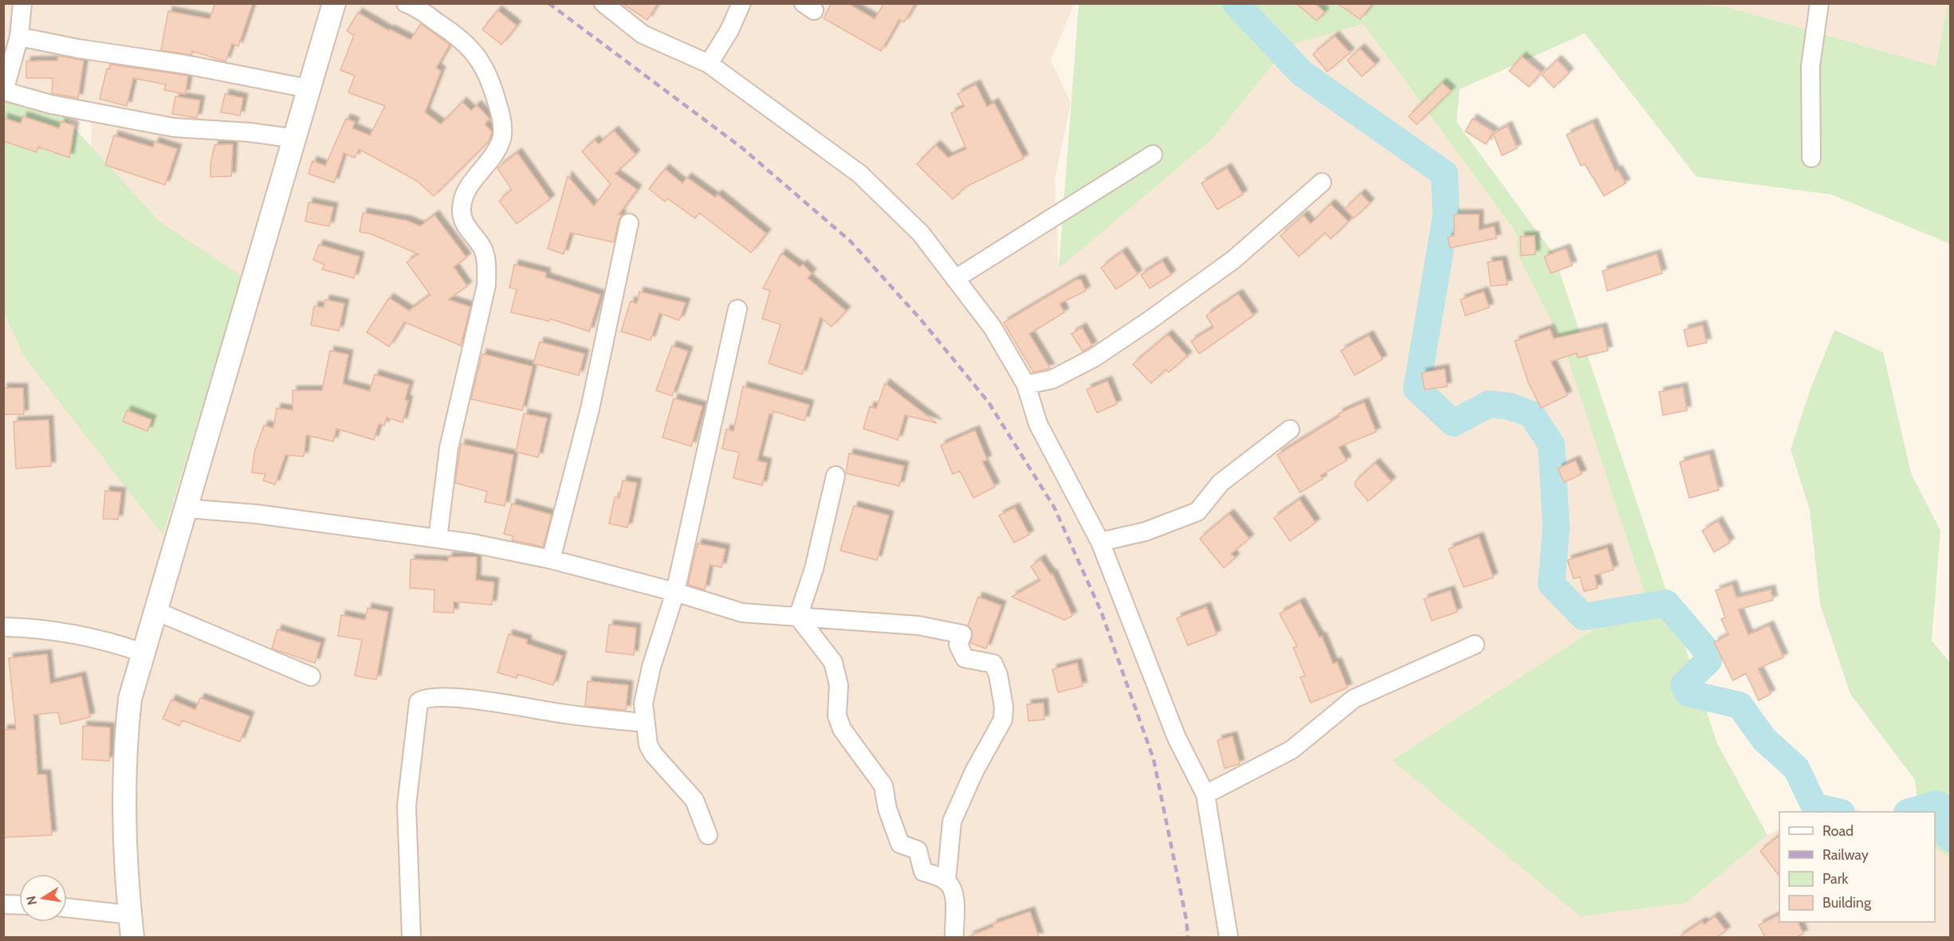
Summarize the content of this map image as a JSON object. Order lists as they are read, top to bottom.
{
  "legend": [
    "Road",
    "Railway",
    "Park",
    "Building"
  ],
  "north": "left"
}
